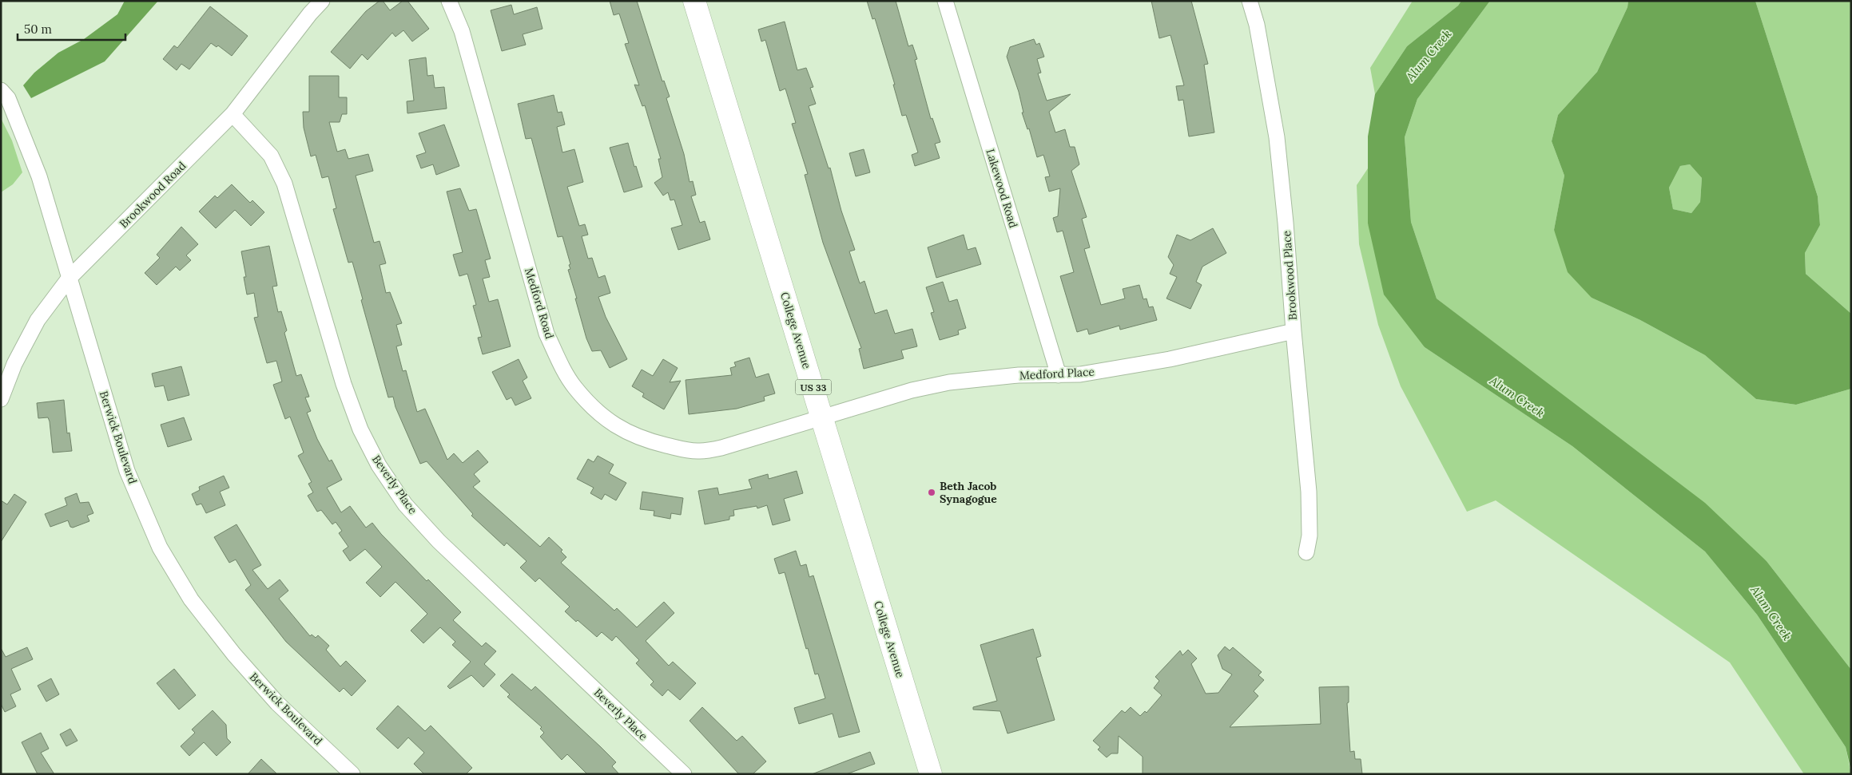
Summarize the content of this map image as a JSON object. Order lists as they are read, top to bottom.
{
  "streets": {
    "main road": ["College Avenue", "US 33"],
    "street": [
      "Lakewood Road",
      "Brookwood Road",
      "Brookwood Place",
      "Medford Road",
      "Medford Place",
      "Berwick Boulevard",
      "Beverly Place"
    ]
  },
  "crossings": [
    ["Lakewood Road", "Medford Place"],
    ["Brookwood Road", "Berwick Boulevard"],
    ["Brookwood Road", "Beverly Place"],
    ["Brookwood Place", "Medford Place"],
    ["Medford Road", "College Avenue"],
    ["Medford Road", "Medford Place"],
    ["College Avenue", "Medford Place"]
  ],
  "water": ["Alum Creek"],
  "places": ["Beth Jacob Synagogue"],
  "scale_bar": "50 m"
}
